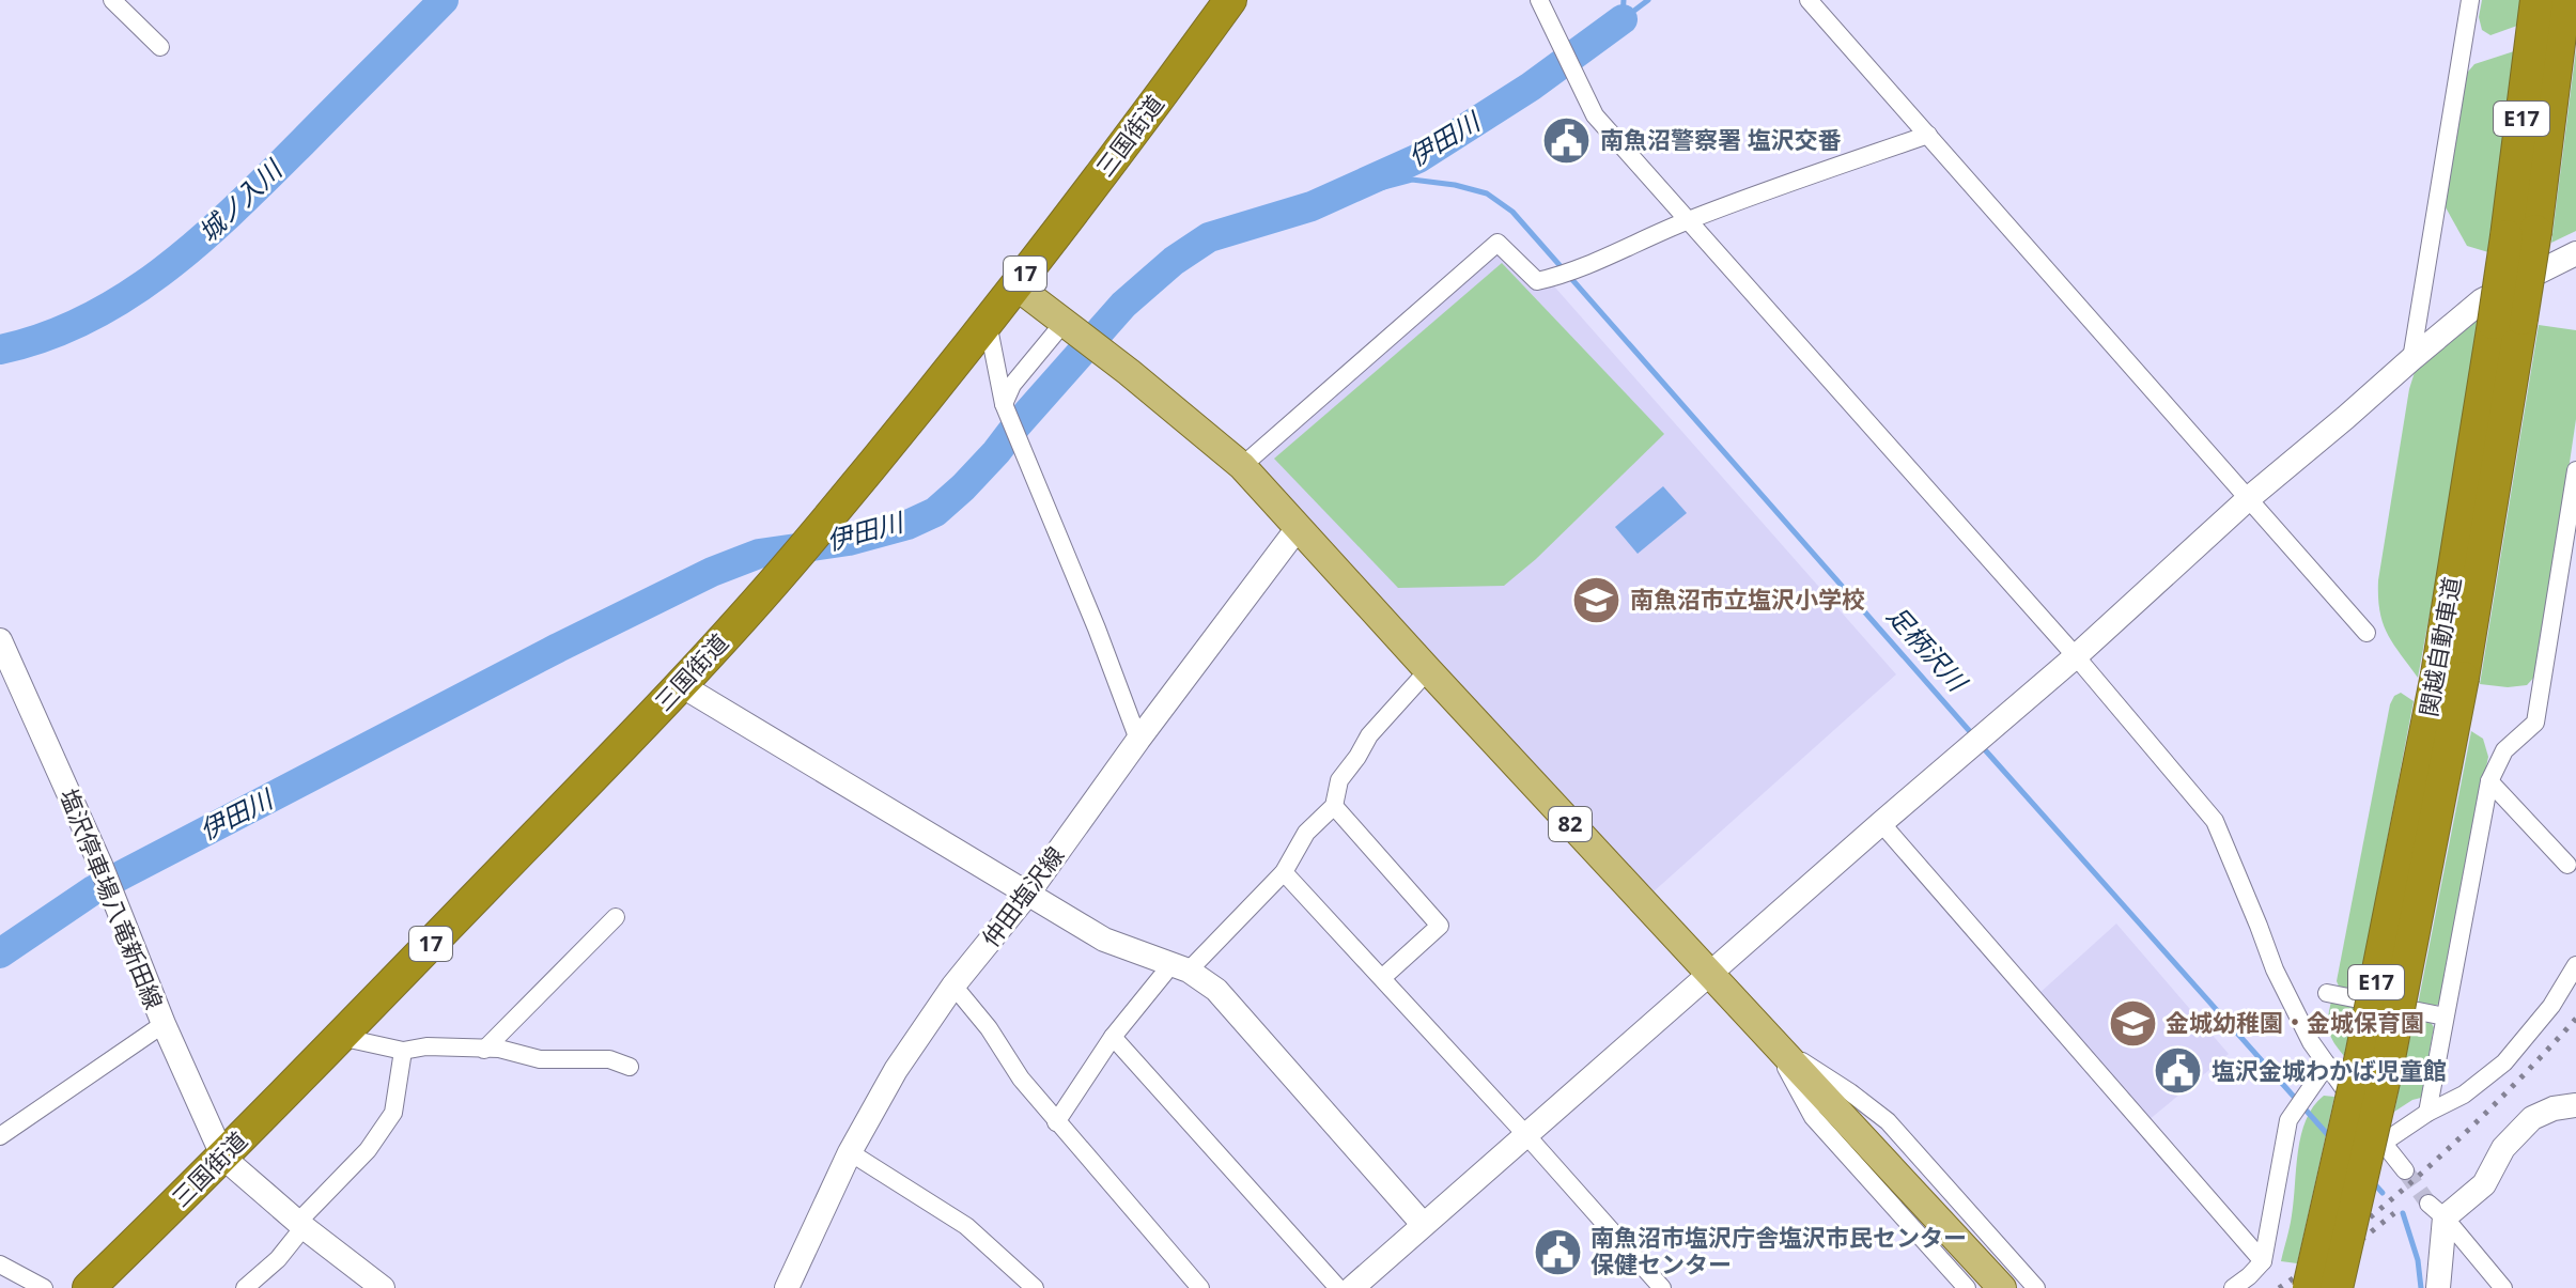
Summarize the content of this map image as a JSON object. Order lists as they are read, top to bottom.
{
  "streets": {
    "highway": [
      "E17",
      "三国街道",
      "17",
      "関越自動車道"
    ],
    "main road": ["82"],
    "street": ["仲田塩沢線", "塩沢停車場八竜新田線"]
  },
  "crossings": [
    ["三国街道", "82"],
    ["三国街道", "塩沢停車場八竜新田線"],
    ["82", "仲田塩沢線"]
  ],
  "water": ["伊田川", "城ノ入川", "足柄沢川"],
  "places": {
    "public building": ["南魚沼警察署 塩沢交番", "塩沢金城わかば児童館", "南魚沼市塩沢庁舎塩沢市民センター 保健センター"],
    "school or university": ["南魚沼市立塩沢小学校", "金城幼稚園・金城保育園"]
  }
}
